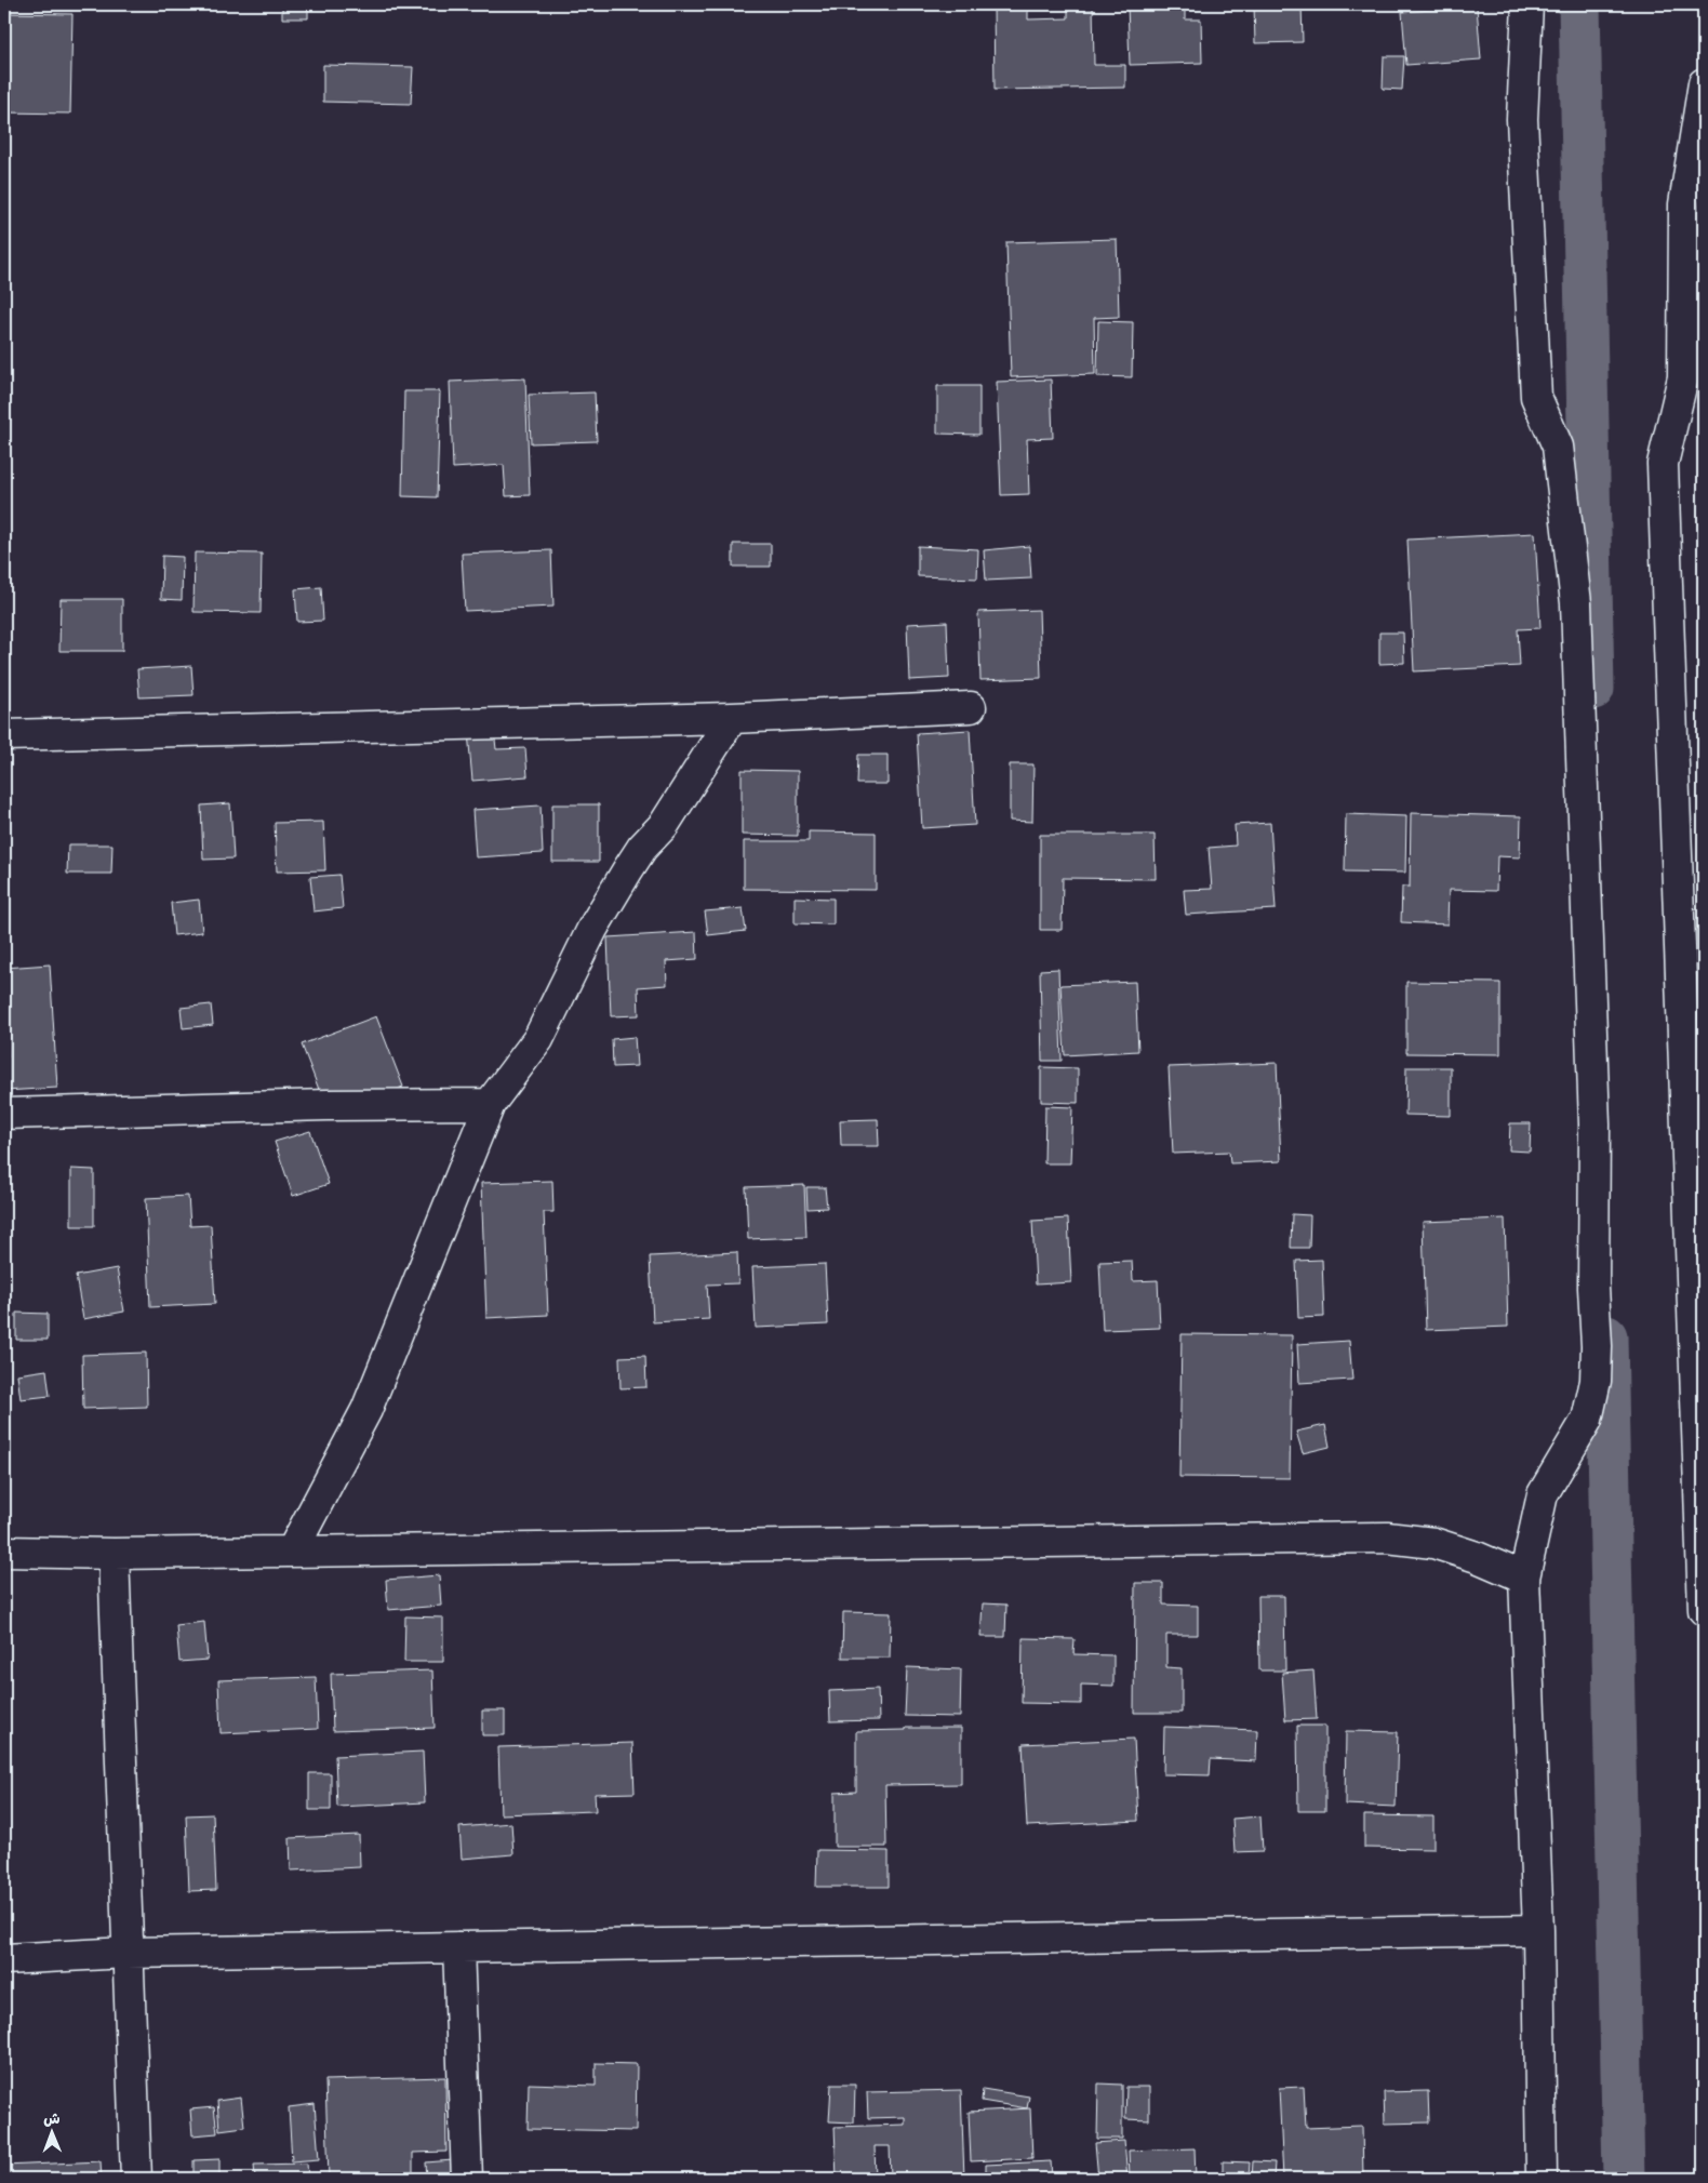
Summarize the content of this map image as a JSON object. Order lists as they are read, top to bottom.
{
  "north": "top"
}
